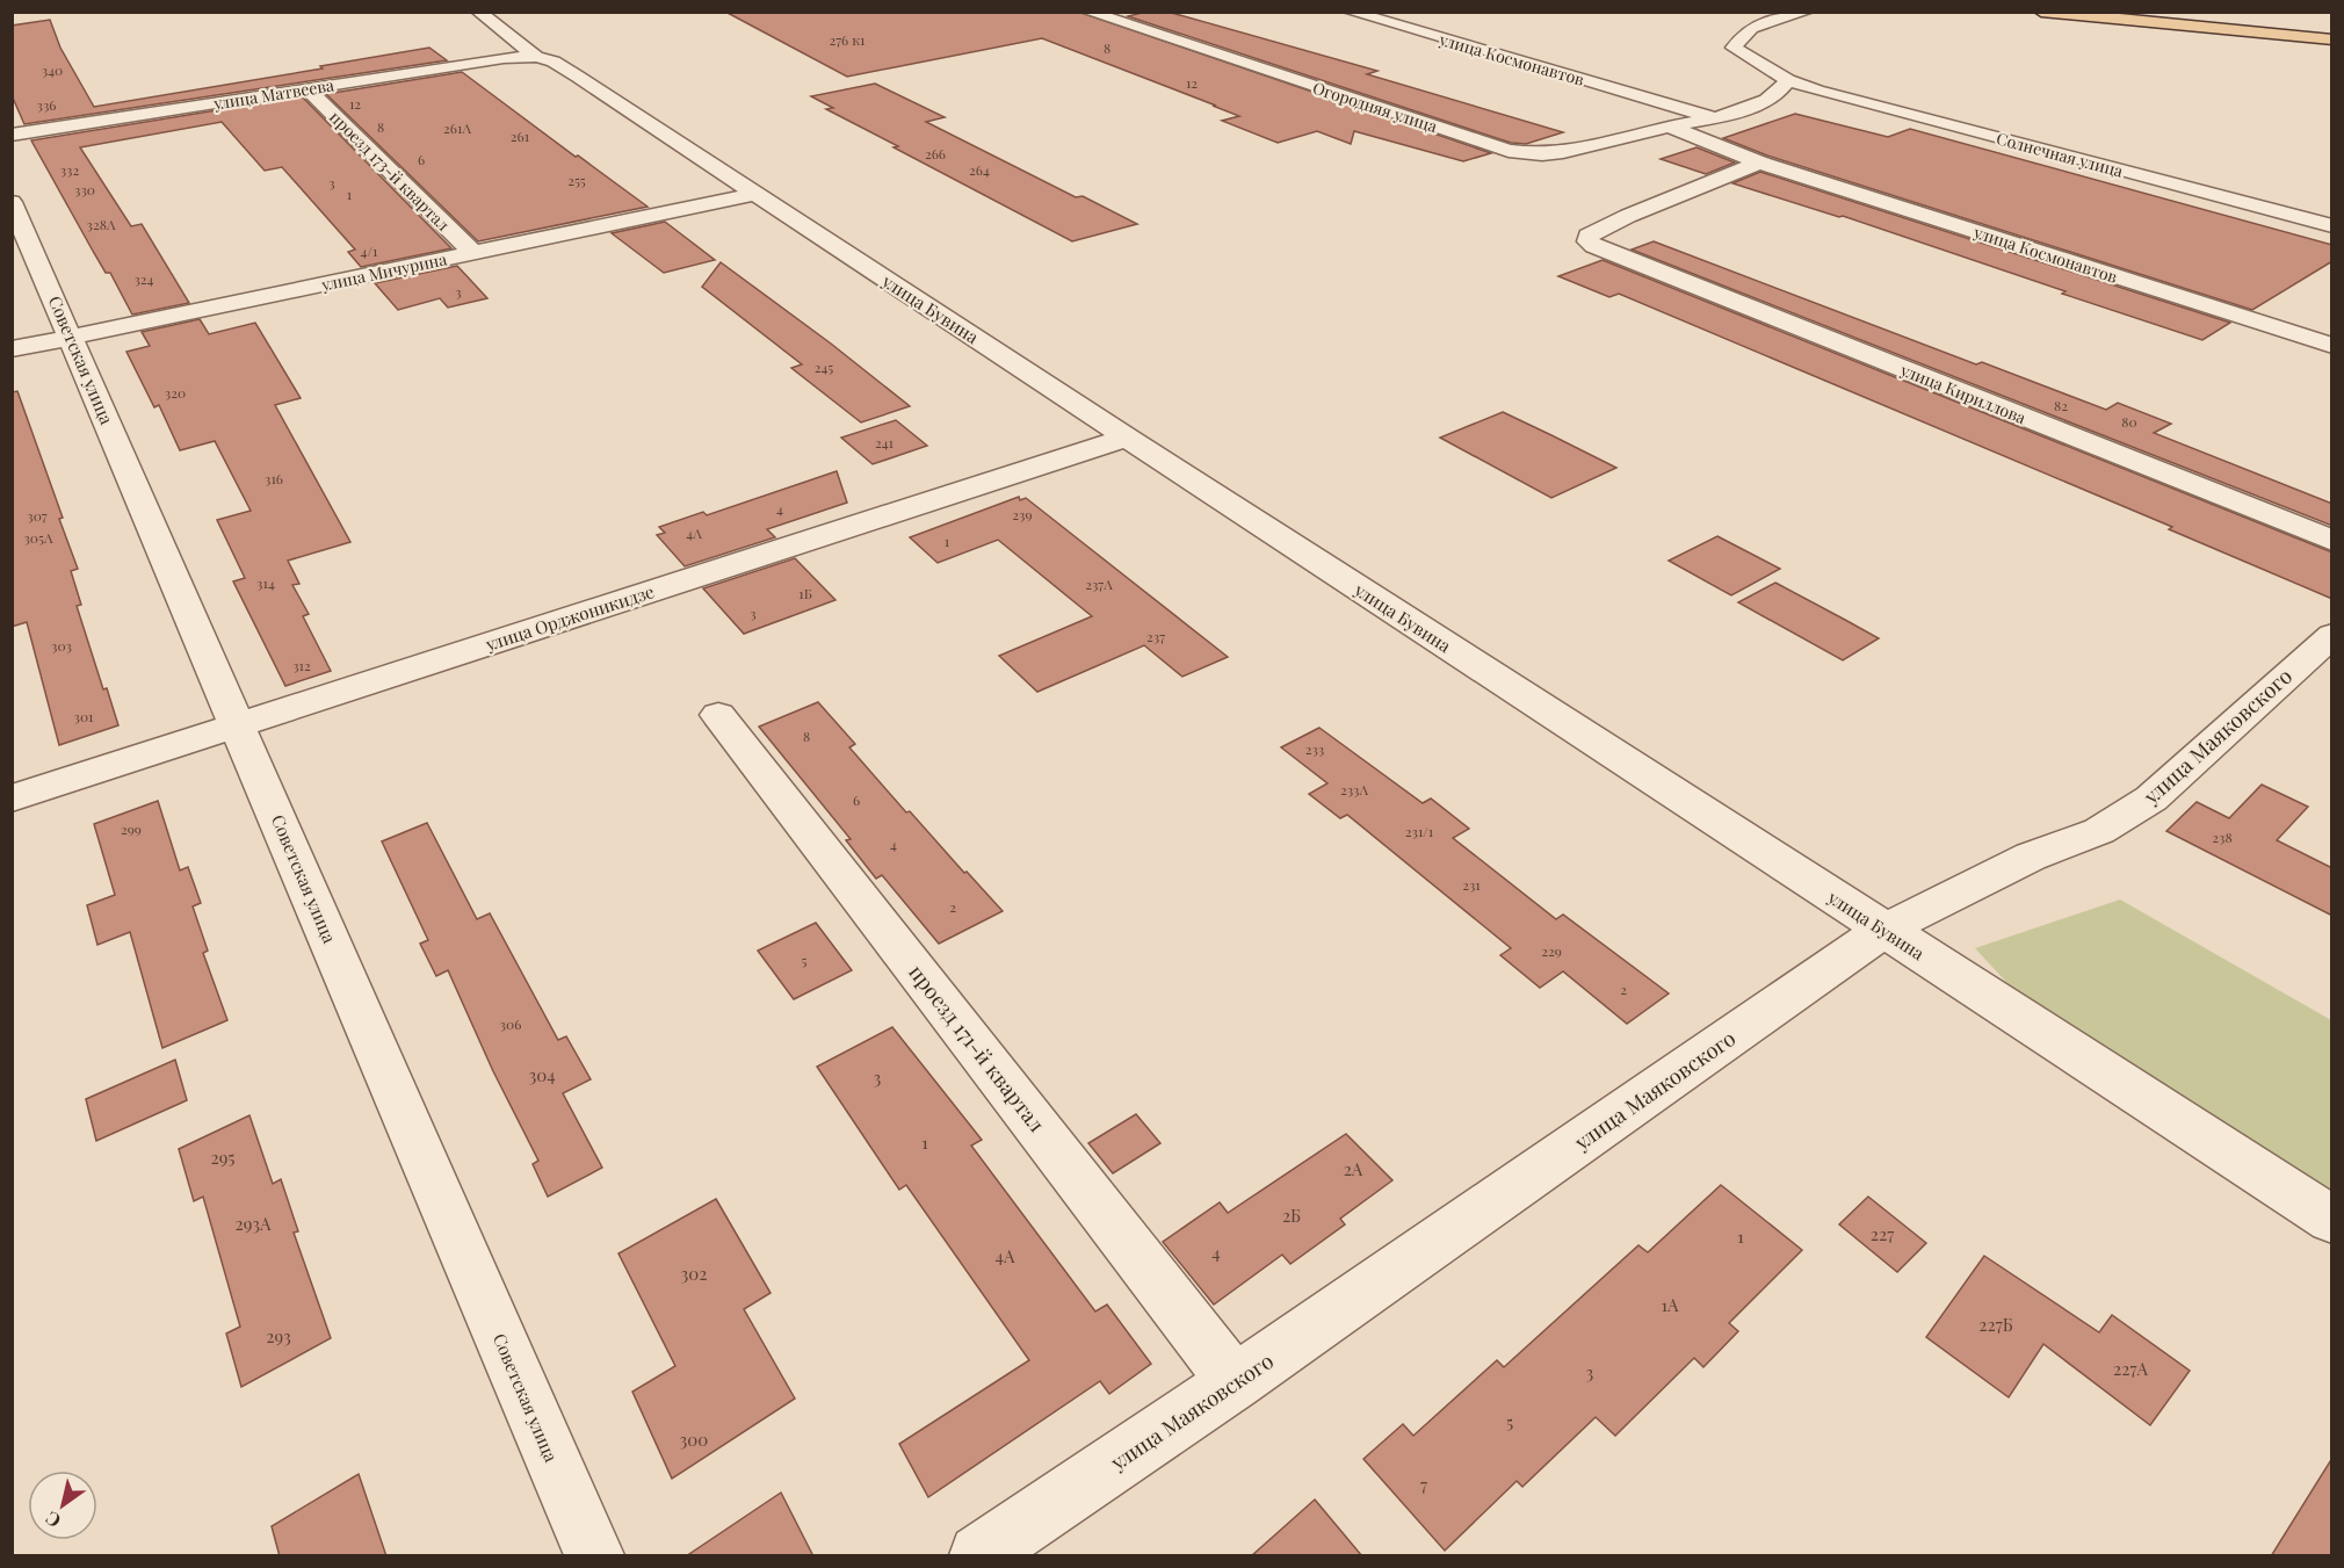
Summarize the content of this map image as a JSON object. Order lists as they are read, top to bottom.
{
  "streets": {
    "street": [
      "улица Космонавтов",
      "улица Матвеева",
      "Огородняя улица",
      "Солнечная улица",
      "проезд 173-й квартал",
      "улица Мичурина",
      "улица Бувина",
      "Советская улица",
      "улица Кириллова",
      "улица Орджоникидзе",
      "улица Маяковского",
      "проезд 171-й квартал"
    ]
  },
  "crossings": [
    ["улица Космонавтов", "Огородняя улица"],
    ["улица Космонавтов", "улица Кириллова"],
    ["улица Матвеева", "проезд 173-й квартал"],
    ["улица Матвеева", "улица Бувина"],
    ["Огородняя улица", "Солнечная улица"],
    ["проезд 173-й квартал", "улица Мичурина"],
    ["улица Мичурина", "улица Бувина"],
    ["улица Мичурина", "Советская улица"],
    ["улица Бувина", "улица Орджоникидзе"],
    ["улица Бувина", "улица Маяковского"],
    ["Советская улица", "улица Орджоникидзе"],
    ["улица Маяковского", "проезд 171-й квартал"]
  ],
  "house_numbers": [
    "276 к1",
    "8",
    "340",
    "12",
    "12",
    "336",
    "8",
    "261А",
    "261",
    "266",
    "6",
    "332",
    "264",
    "255",
    "3",
    "330",
    "1",
    "328А",
    "4/1",
    "324",
    "3",
    "245",
    "320",
    "82",
    "80",
    "241",
    "316",
    "4",
    "239",
    "307",
    "4А",
    "305А",
    "1",
    "314",
    "237А",
    "1Б",
    "3",
    "237",
    "303",
    "312",
    "301",
    "8",
    "233",
    "233А",
    "6",
    "299",
    "231/1",
    "238",
    "4",
    "231",
    "2",
    "229",
    "5",
    "2",
    "306",
    "304",
    "3",
    "1",
    "295",
    "2А",
    "2Б",
    "293А",
    "227",
    "1",
    "4",
    "4А",
    "302",
    "1А",
    "227Б",
    "293",
    "227А",
    "3",
    "5",
    "300",
    "7"
  ],
  "north": "bottom left"
}
